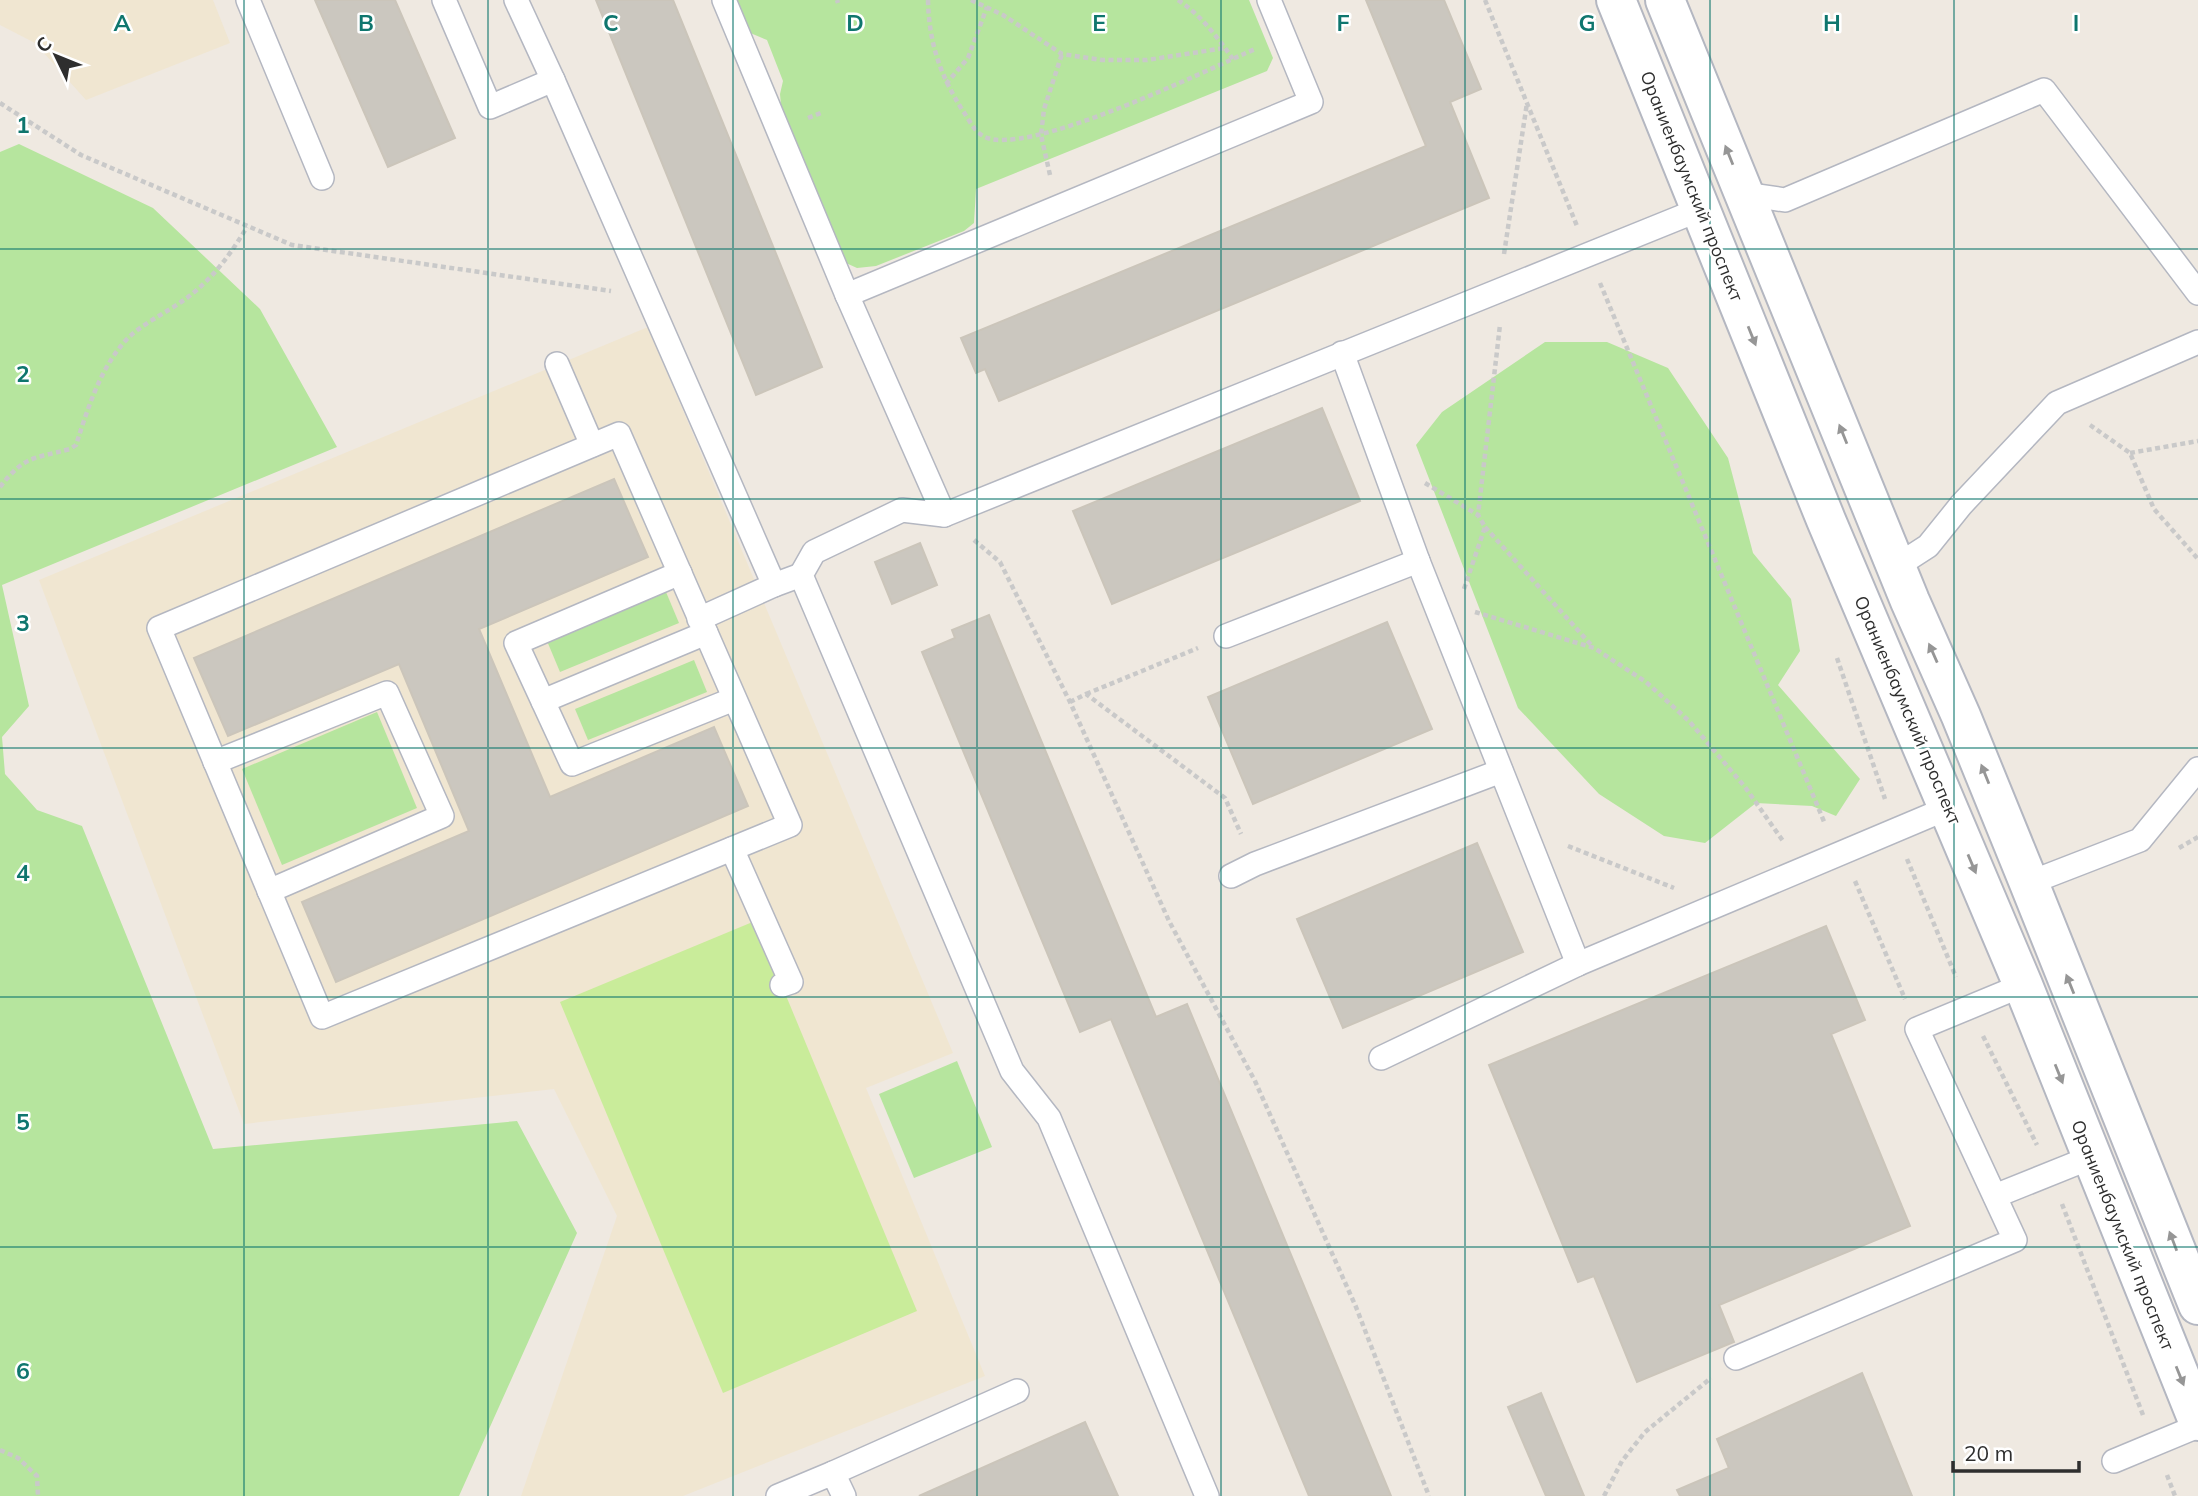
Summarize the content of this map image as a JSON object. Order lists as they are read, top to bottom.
{
  "streets": {
    "main road": ["Ораниенбаумский проспект"]
  },
  "scale_bar": "20 m",
  "north": "top left",
  "grid": {
    "columns": [
      "A",
      "B",
      "C",
      "D",
      "E",
      "F",
      "G",
      "H",
      "I"
    ],
    "rows": [
      "1",
      "2",
      "3",
      "4",
      "5",
      "6"
    ]
  }
}
